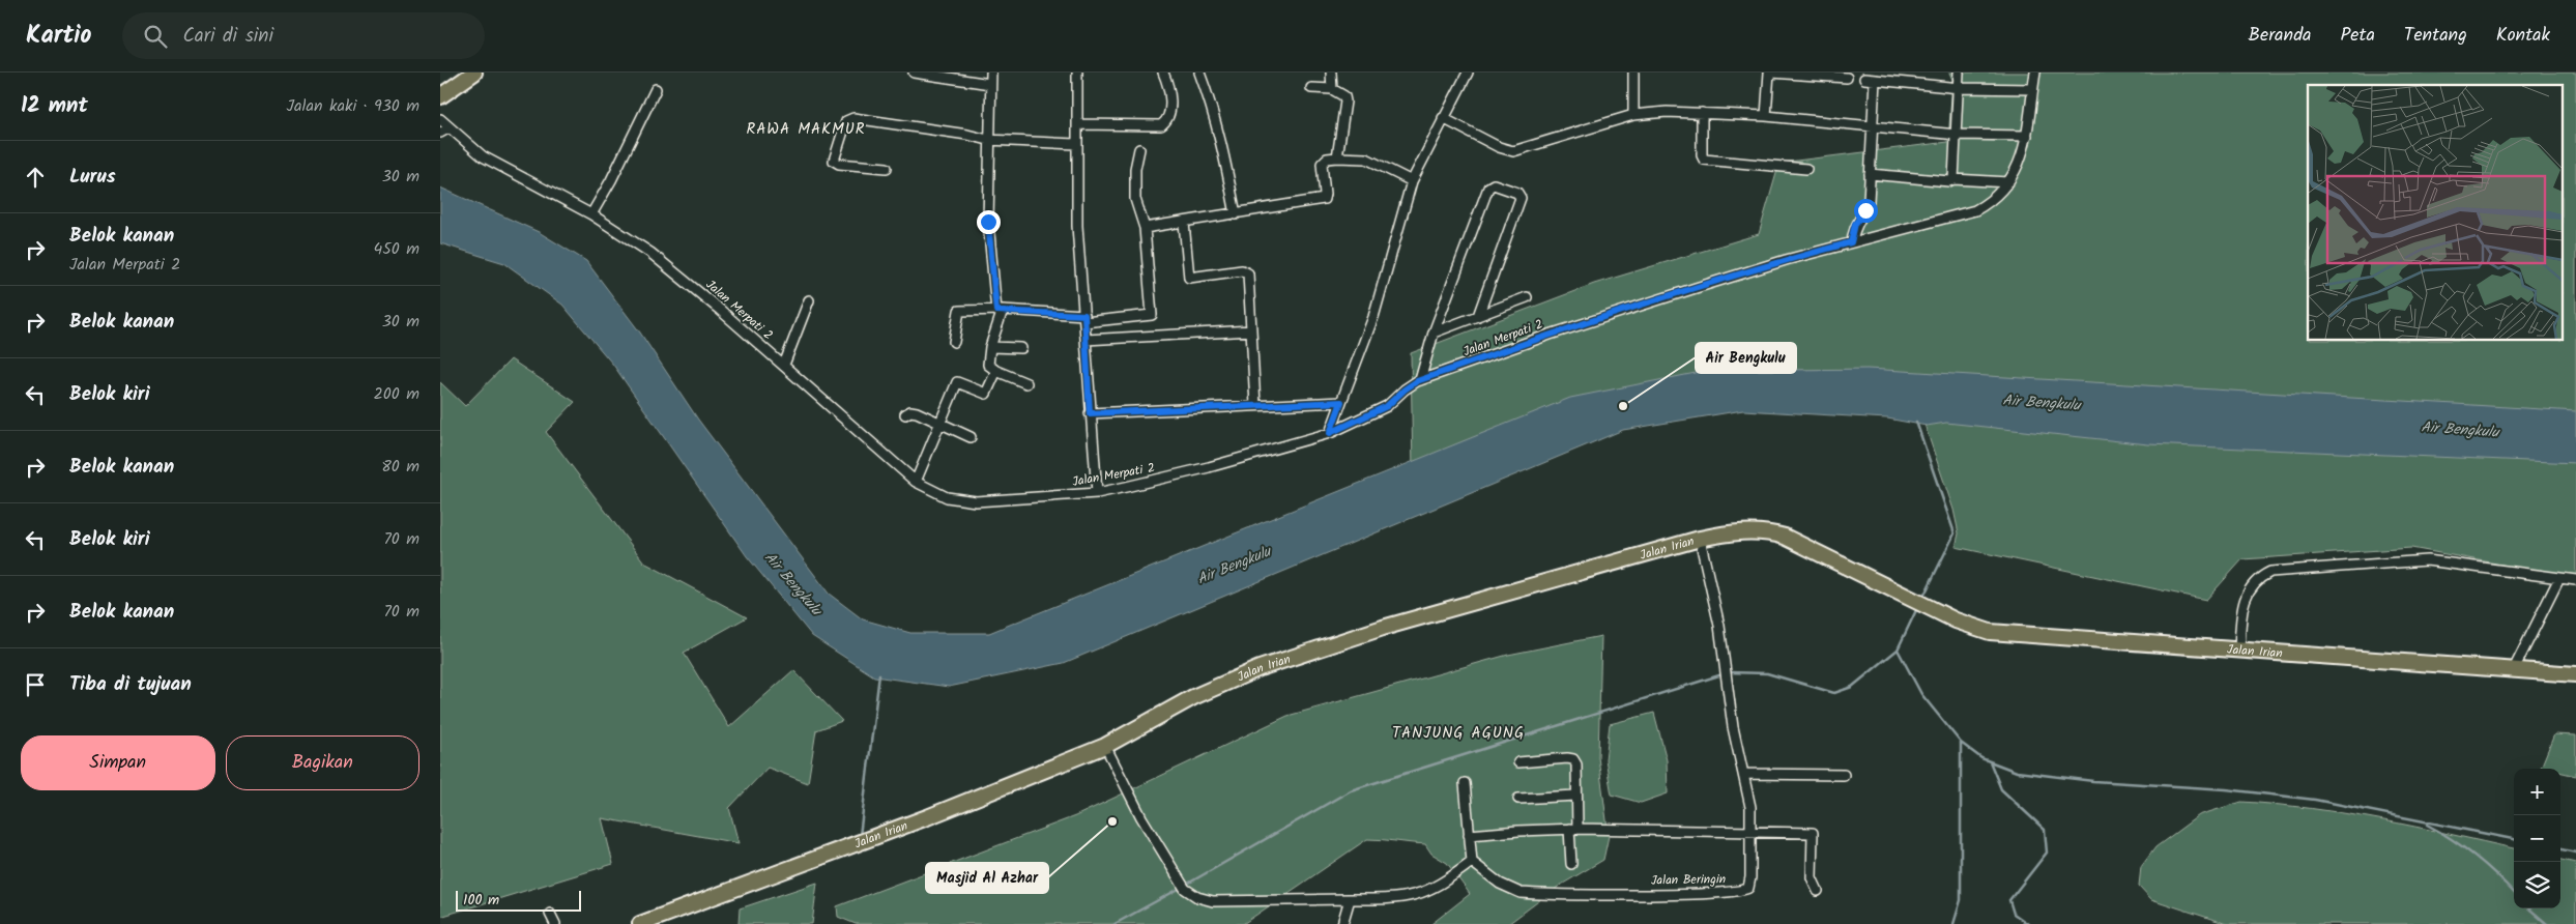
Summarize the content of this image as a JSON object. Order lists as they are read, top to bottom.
{
  "streets": {
    "main road": ["Jalan Irian"],
    "street": ["Jalan Merpati 2", "Jalan Beringin"]
  },
  "crossings": [
    ["Jalan Irian", "Jalan Beringin"]
  ],
  "districts": ["RAWA MAKMUR", "TANJUNG AGUNG"],
  "water": ["Air Bengkulu"],
  "places": ["Air Bengkulu", "Masjid Al Azhar"],
  "scale_bar": "100 m",
  "page": {
    "header": "Kartio",
    "search": "Cari di sini",
    "nav": [
      "Beranda",
      "Peta",
      "Tentang",
      "Kontak"
    ],
    "heading": ["12 mnt", "Jalan kaki · 930 m"],
    "list": [
      ["Lurus", "30 m"],
      ["Belok kanan", "Jalan Merpati 2", "450 m"],
      ["Belok kanan", "30 m"],
      ["Belok kiri", "200 m"],
      ["Belok kanan", "80 m"],
      ["Belok kiri", "70 m"],
      ["Belok kanan", "70 m"],
      "Tiba di tujuan"
    ],
    "buttons": ["Simpan", "Bagikan"],
    "map_buttons": ["+", "−"],
    "scale": "100 m"
  }
}
